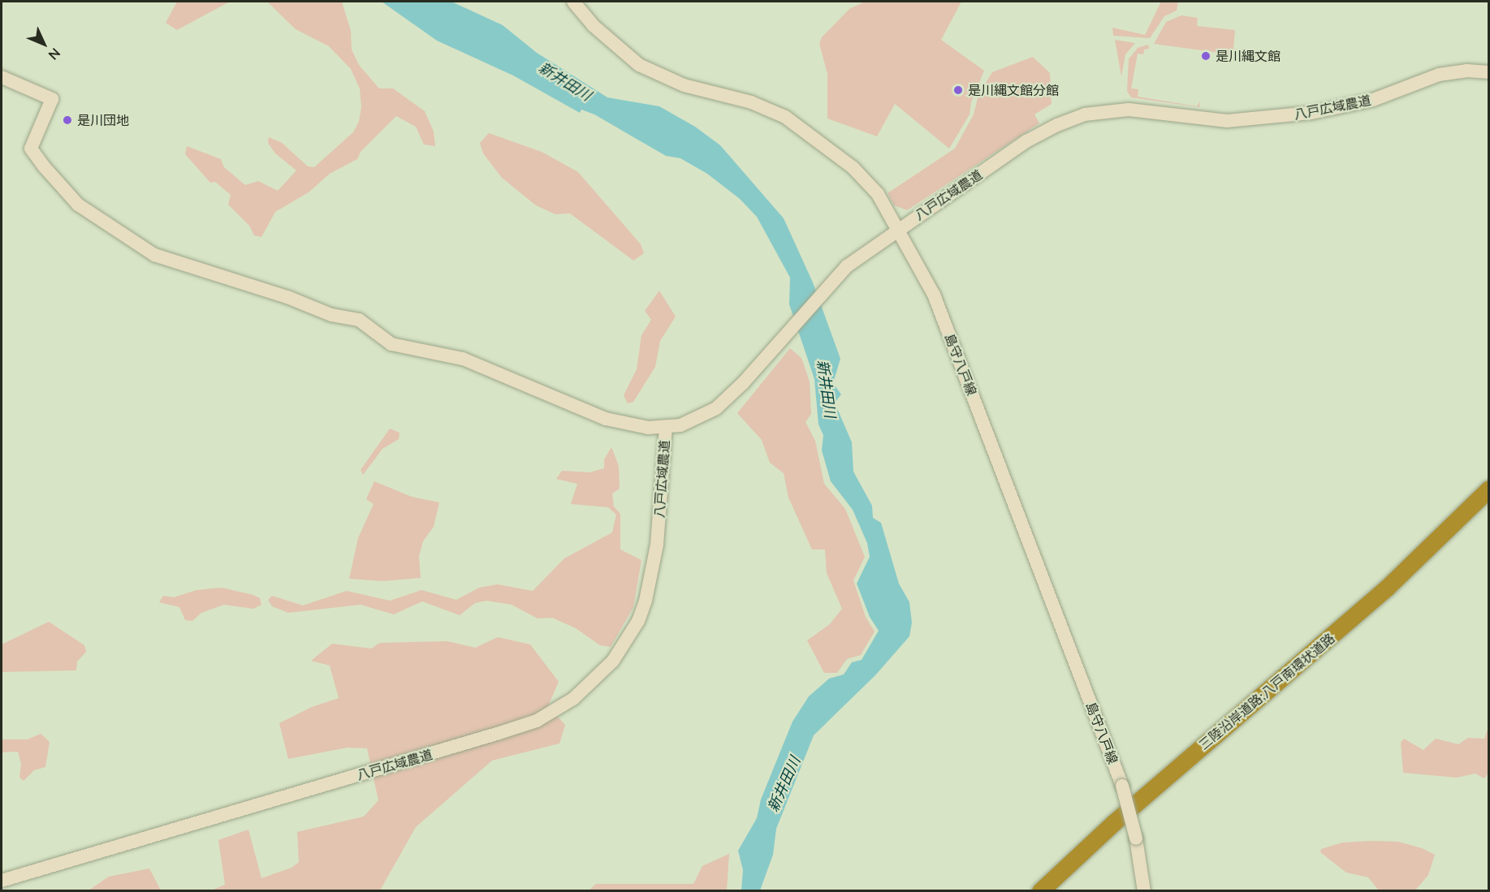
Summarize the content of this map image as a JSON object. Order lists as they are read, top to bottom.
{
  "streets": {
    "highway": ["三陸沿岸道路;八戸南環状道路"],
    "street": ["八戸広域農道", "島守八戸線"]
  },
  "crossings": [
    ["八戸広域農道", "島守八戸線"]
  ],
  "water": ["新井田川"],
  "places": ["是川縄文館", "是川縄文館分館", "是川団地"],
  "north": "bottom right"
}
